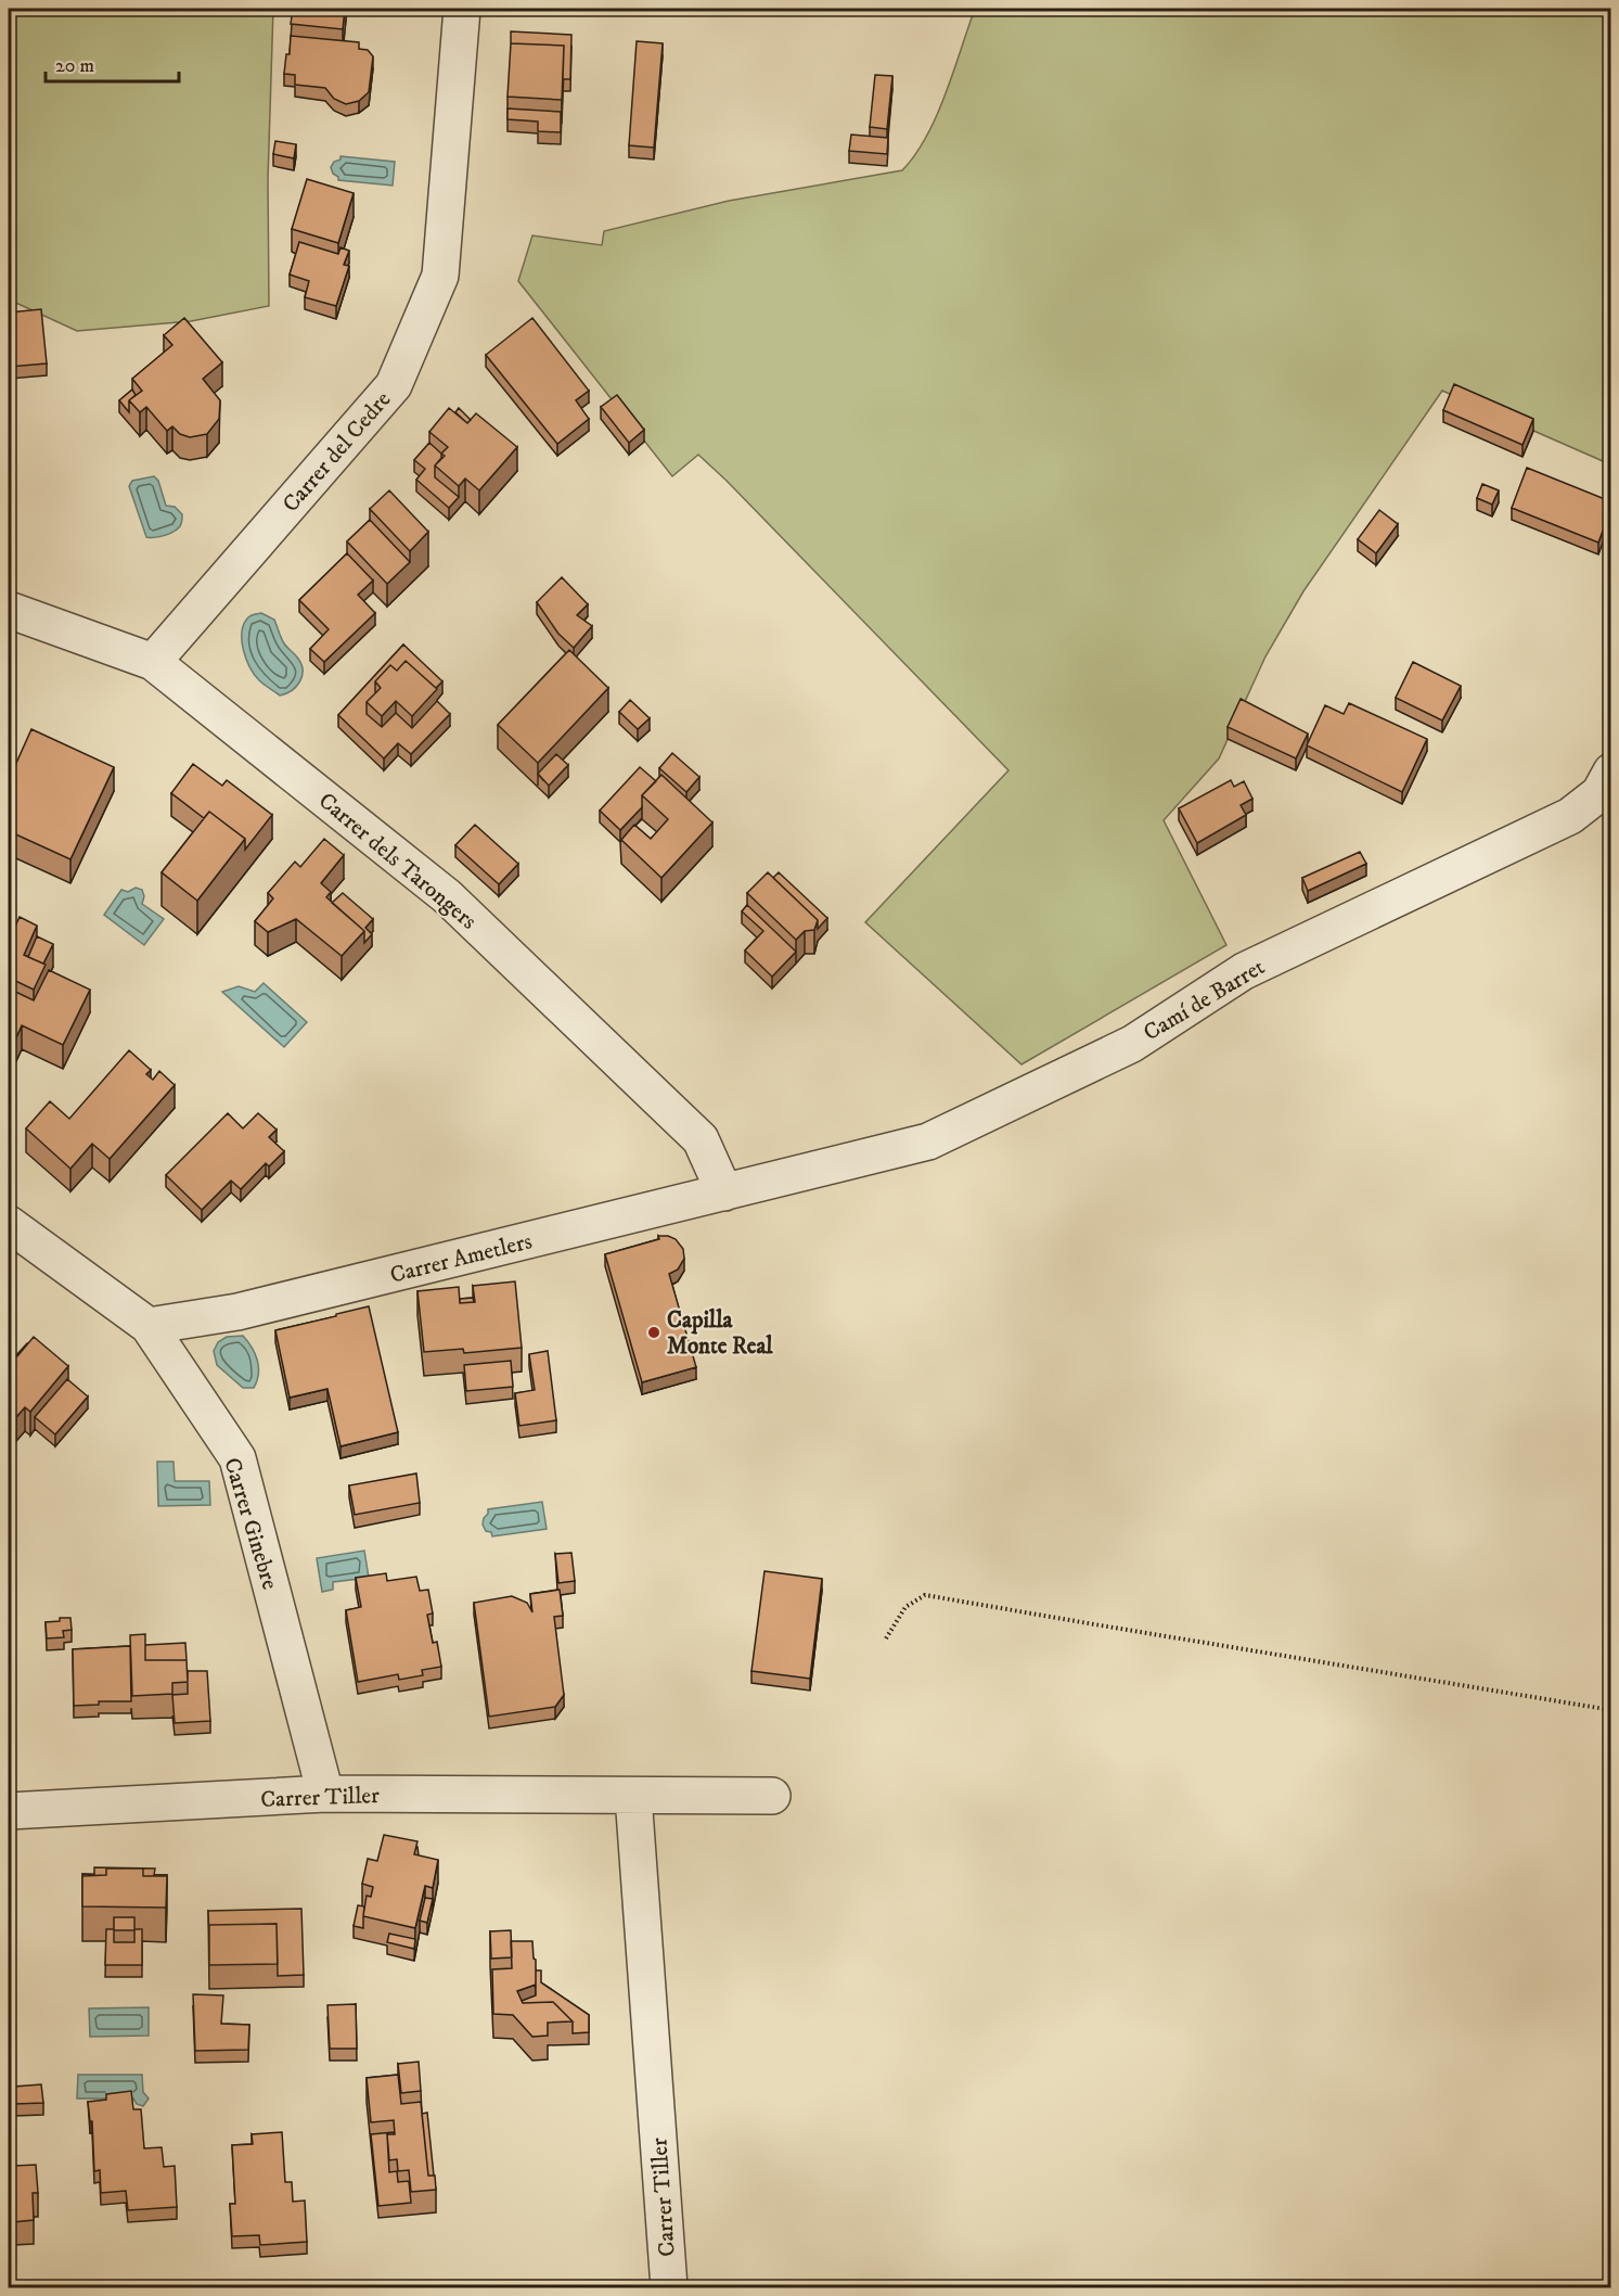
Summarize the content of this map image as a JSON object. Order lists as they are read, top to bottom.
{
  "streets": {
    "street": [
      "Carrer del Cedre",
      "Carrer dels Tarongers",
      "Camí de Barret",
      "Carrer Ametlers",
      "Carrer Ginebre",
      "Carrer Tiller"
    ]
  },
  "crossings": [
    ["Carrer del Cedre", "Carrer dels Tarongers"],
    ["Carrer dels Tarongers", "Carrer Ametlers"],
    ["Camí de Barret", "Carrer Ametlers"],
    ["Carrer Ametlers", "Carrer Ginebre"],
    ["Carrer Ginebre", "Carrer Tiller"]
  ],
  "places": ["Capilla Monte Real"],
  "scale_bar": "20 m"
}
